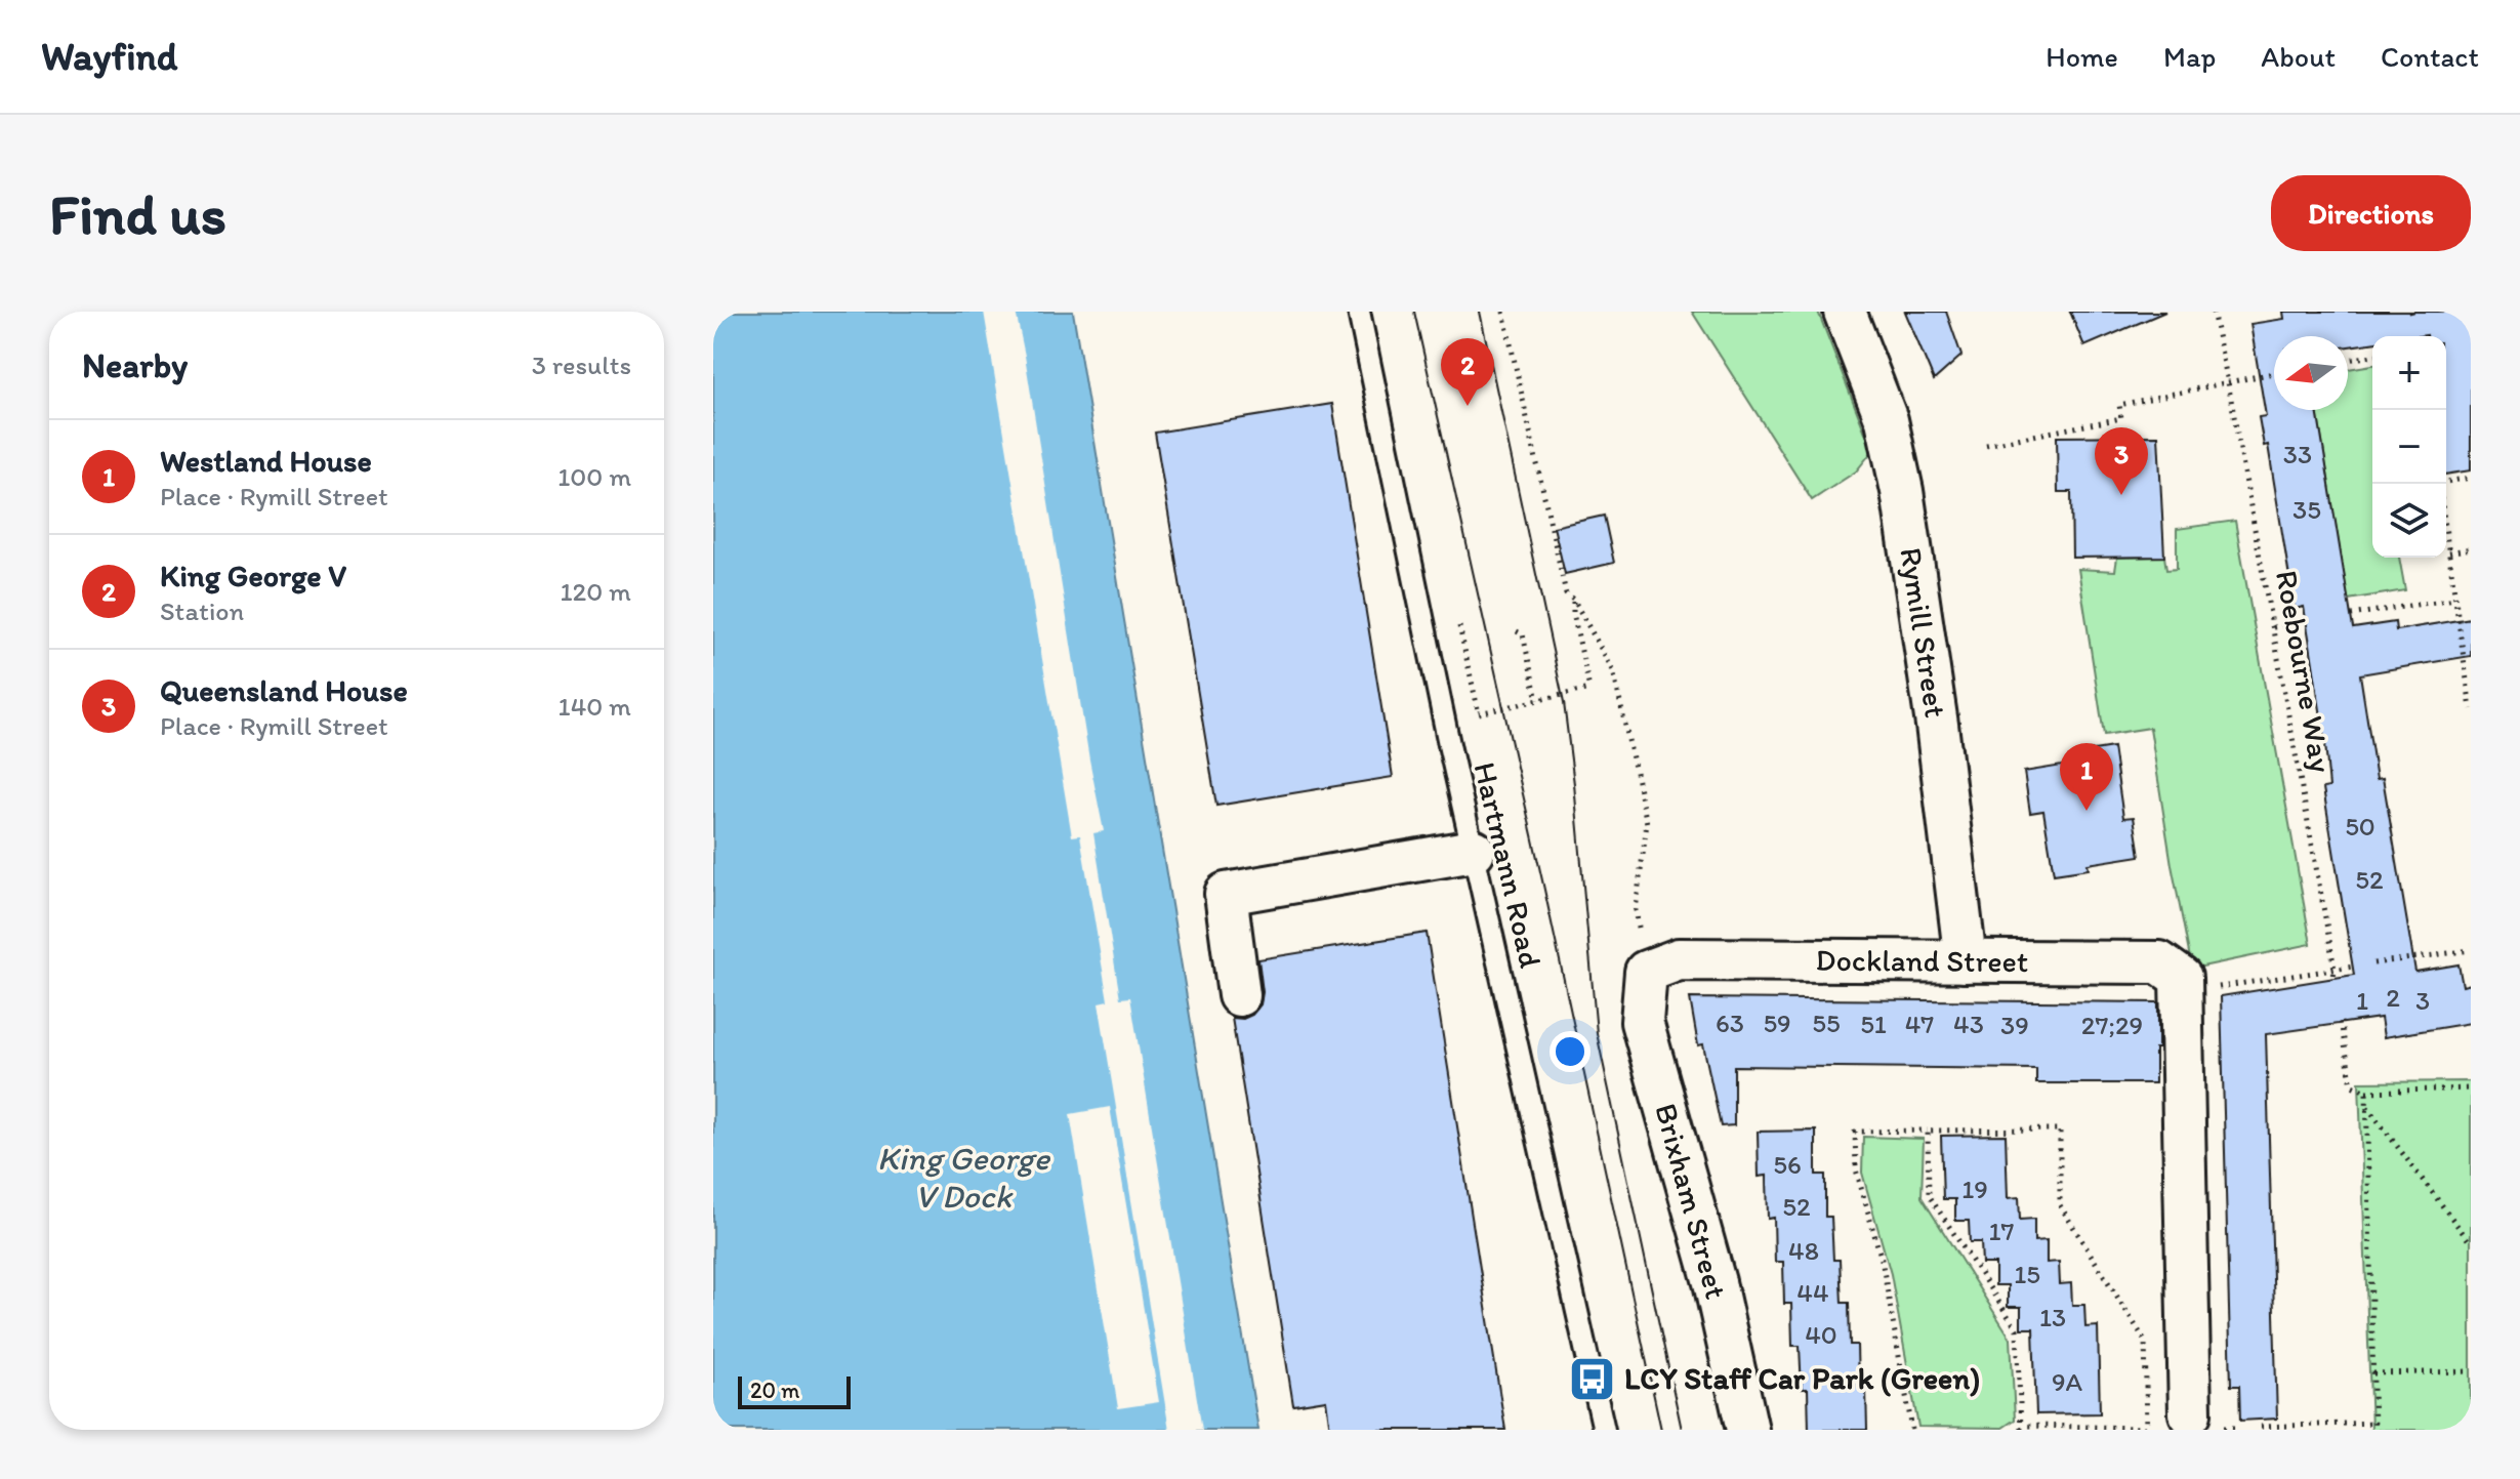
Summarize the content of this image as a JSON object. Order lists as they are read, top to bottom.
{
  "streets": {
    "street": ["Rymill Street", "Dockland Street", "Brixham Street"],
    "lane": ["Hartmann Road"],
    "path": ["Roebourne Way"]
  },
  "crossings": [
    ["Rymill Street", "Dockland Street"],
    ["Dockland Street", "Brixham Street"]
  ],
  "water": ["King George V Dock"],
  "places": {
    "bus stop": ["LCY Staff Car Park (Green)"]
  },
  "house_numbers": [
    "33",
    "35",
    "50",
    "52",
    "2",
    "1",
    "3",
    "63",
    "59",
    "55",
    "51",
    "47",
    "43",
    "39",
    "27;29",
    "56",
    "19",
    "52",
    "17",
    "48",
    "15",
    "44",
    "13",
    "40",
    "9A"
  ],
  "scale_bar": "20 m",
  "north": "left",
  "page": {
    "header": "Wayfind",
    "nav": [
      "Home",
      "Map",
      "About",
      "Contact"
    ],
    "buttons": "Directions",
    "title": "Find us",
    "heading": ["Nearby", "3 results"],
    "map_buttons": ["+", "−"],
    "pins": ["2", "3", "1"],
    "list": [
      {
        "mark": "1",
        "name": "Westland House",
        "note": "Place · Rymill Street",
        "value": "100 m"
      },
      {
        "mark": "2",
        "name": "King George V",
        "note": "Station",
        "value": "120 m"
      },
      {
        "mark": "3",
        "name": "Queensland House",
        "note": "Place · Rymill Street",
        "value": "140 m"
      }
    ],
    "scale": "20 m"
  }
}
